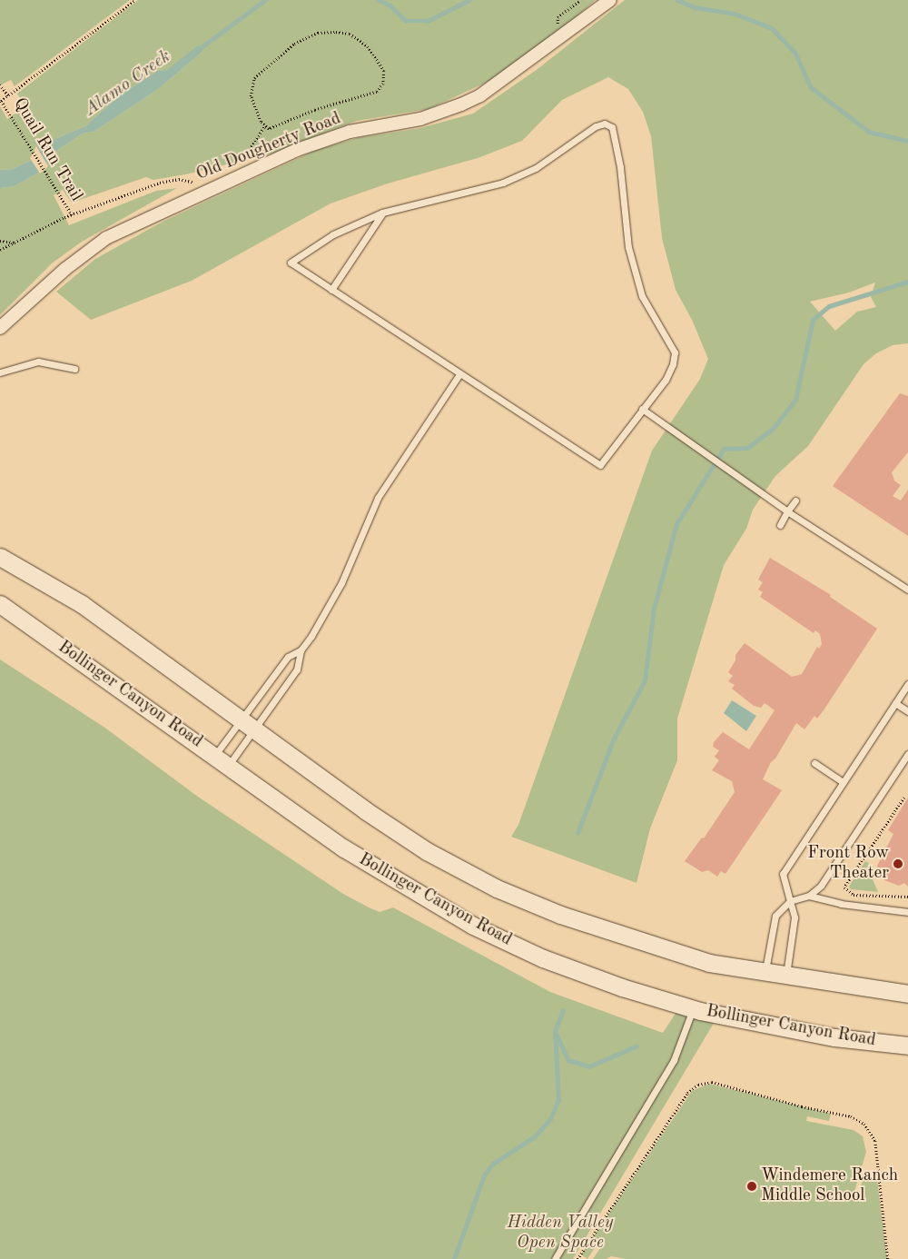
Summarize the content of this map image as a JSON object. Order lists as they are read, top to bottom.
{
  "streets": {
    "main road": ["Bollinger Canyon Road"],
    "street": ["Old Dougherty Road"],
    "path": ["Quail Run Trail"]
  },
  "water": ["Alamo Creek"],
  "parks": ["Hidden Valley Open Space"],
  "places": ["Front Row Theater", "Windemere Ranch Middle School"]
}
